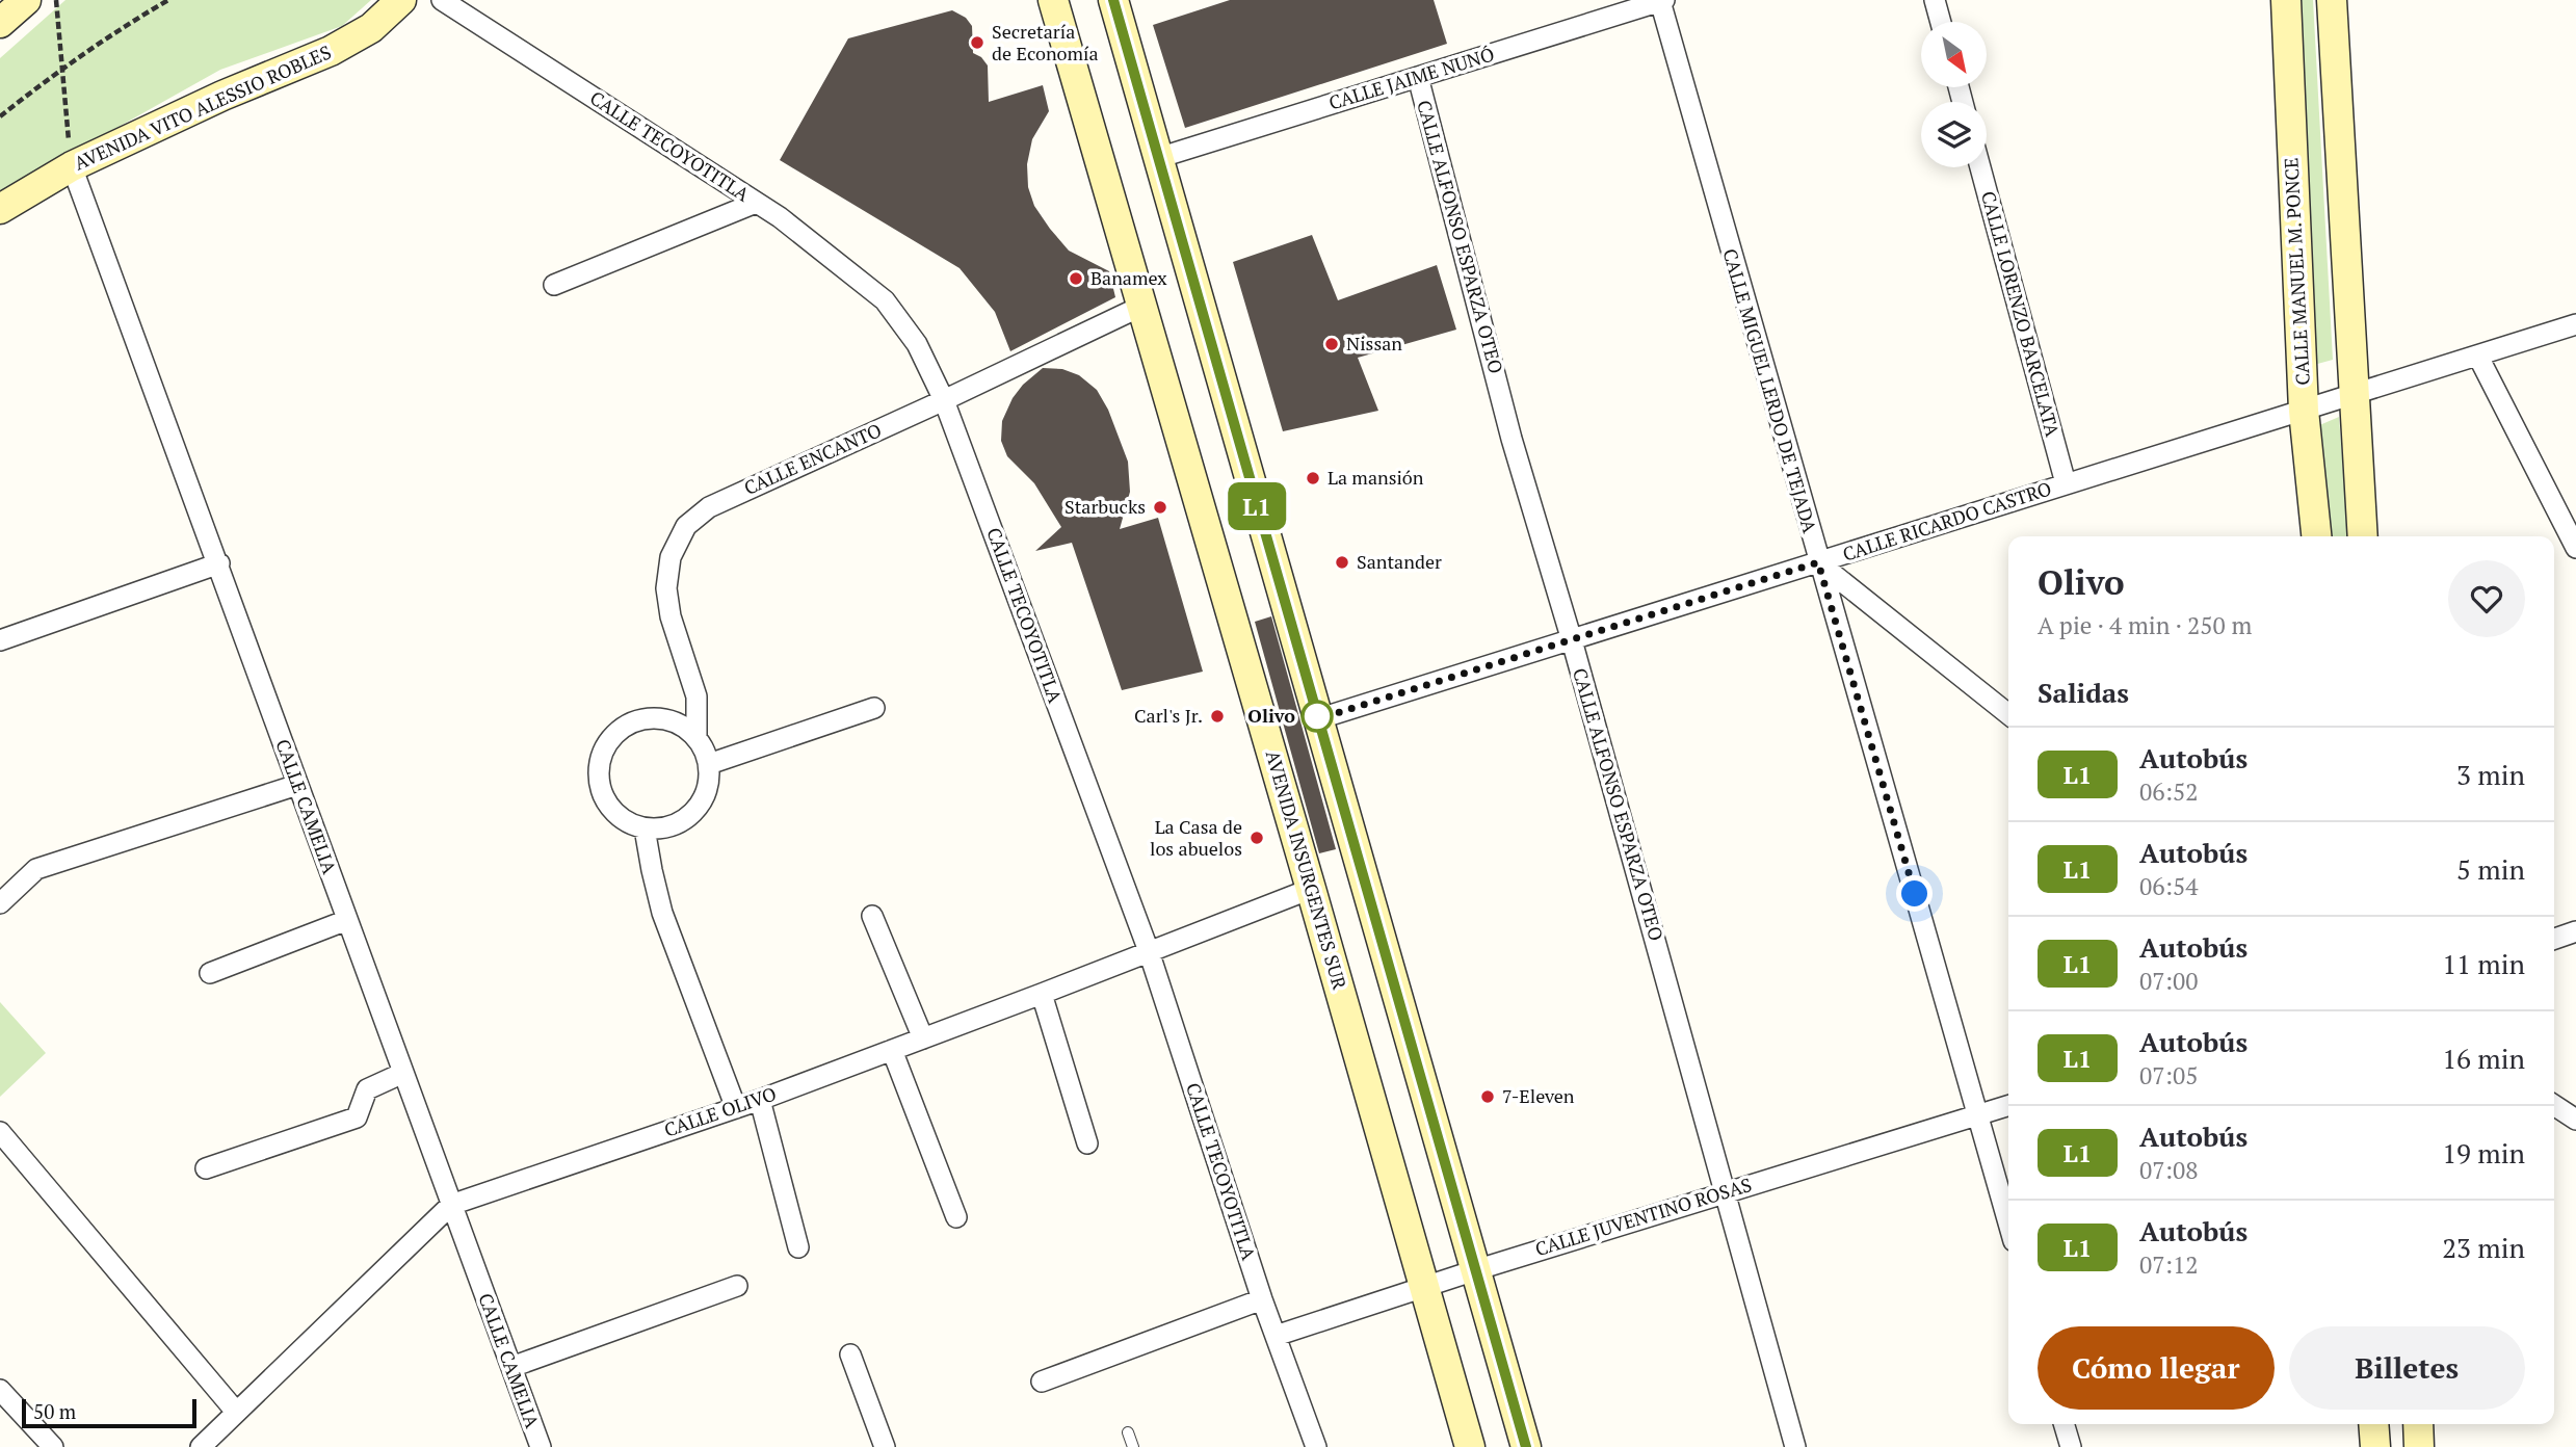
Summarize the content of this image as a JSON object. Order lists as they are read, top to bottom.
{
  "streets": {
    "main road": ["AVENIDA VITO ALESSIO ROBLES", "CALLE MANUEL M. PONCE", "AVENIDA INSURGENTES SUR"],
    "street": [
      "CALLE JAIME NUNÓ",
      "CALLE TECOYOTITLA",
      "CALLE ALFONSO ESPARZA OTEO",
      "CALLE LORENZO BARCELATA",
      "CALLE MIGUEL LERDO DE TEJADA",
      "CALLE ENCANTO",
      "CALLE RICARDO CASTRO",
      "CALLE CAMELIA",
      "CALLE OLIVO",
      "CALLE JUVENTINO ROSAS"
    ]
  },
  "crossings": [
    ["CALLE JAIME NUNÓ", "CALLE ALFONSO ESPARZA OTEO"],
    ["CALLE JAIME NUNÓ", "CALLE MIGUEL LERDO DE TEJADA"],
    ["AVENIDA VITO ALESSIO ROBLES", "CALLE CAMELIA"],
    ["CALLE TECOYOTITLA", "CALLE ENCANTO"],
    ["CALLE TECOYOTITLA", "CALLE OLIVO"],
    ["CALLE TECOYOTITLA", "CALLE JUVENTINO ROSAS"],
    ["CALLE ALFONSO ESPARZA OTEO", "CALLE RICARDO CASTRO"],
    ["CALLE ALFONSO ESPARZA OTEO", "CALLE JUVENTINO ROSAS"],
    ["CALLE MANUEL M. PONCE", "CALLE RICARDO CASTRO"],
    ["CALLE LORENZO BARCELATA", "CALLE RICARDO CASTRO"],
    ["CALLE MIGUEL LERDO DE TEJADA", "CALLE RICARDO CASTRO"],
    ["CALLE MIGUEL LERDO DE TEJADA", "CALLE JUVENTINO ROSAS"],
    ["CALLE ENCANTO", "AVENIDA INSURGENTES SUR"],
    ["CALLE CAMELIA", "CALLE OLIVO"],
    ["AVENIDA INSURGENTES SUR", "CALLE OLIVO"],
    ["AVENIDA INSURGENTES SUR", "CALLE JUVENTINO ROSAS"]
  ],
  "places": [
    "Secretaría de Economía",
    "Banamex",
    "Nissan",
    "La mansión",
    "Starbucks",
    "Santander",
    "Carl's Jr.",
    "Olivo",
    "La Casa de los abuelos",
    "7-Eleven"
  ],
  "lines": ["bus line L1"],
  "scale_bar": "50 m",
  "north": "bottom right",
  "page": {
    "on_map": "L1",
    "heading": [
      ["Olivo", "A pie · 4 min · 250 m"],
      "Salidas"
    ],
    "list": [
      {
        "mark": "L1",
        "name": "Autobús",
        "note": "06:52",
        "value": "3 min"
      },
      {
        "mark": "L1",
        "name": "Autobús",
        "note": "06:54",
        "value": "5 min"
      },
      {
        "mark": "L1",
        "name": "Autobús",
        "note": "07:00",
        "value": "11 min"
      },
      {
        "mark": "L1",
        "name": "Autobús",
        "note": "07:05",
        "value": "16 min"
      },
      {
        "mark": "L1",
        "name": "Autobús",
        "note": "07:08",
        "value": "19 min"
      },
      {
        "mark": "L1",
        "name": "Autobús",
        "note": "07:12",
        "value": "23 min"
      }
    ],
    "buttons": ["Cómo llegar", "Billetes"],
    "scale": "50 m"
  }
}
